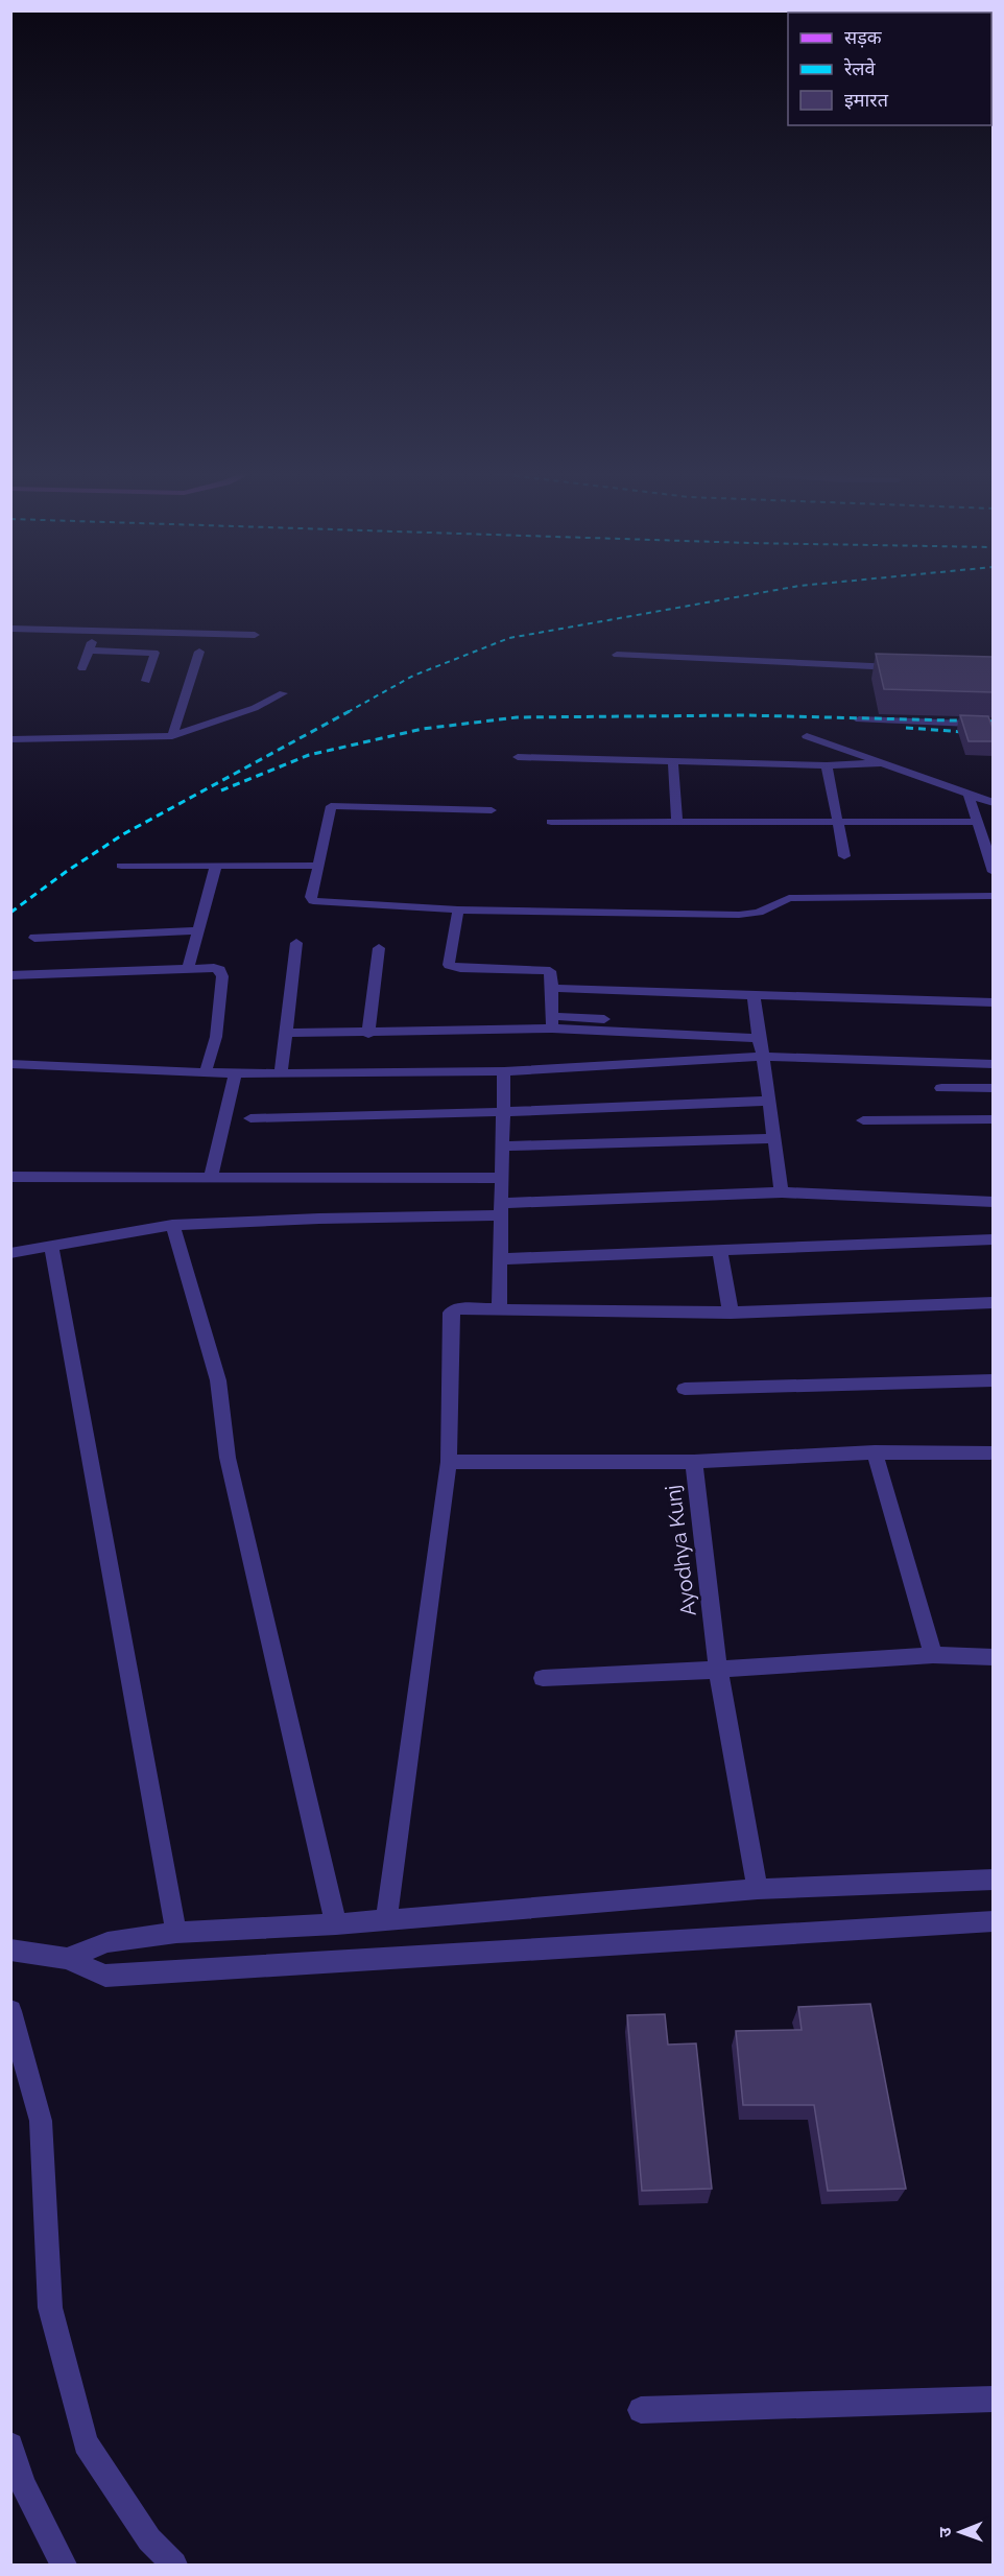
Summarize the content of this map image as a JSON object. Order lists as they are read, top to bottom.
{
  "streets": {
    "street": ["Ayodhya Kunj"]
  },
  "legend": ["सड़क", "रेलवे", "इमारत"],
  "north": "left"
}
